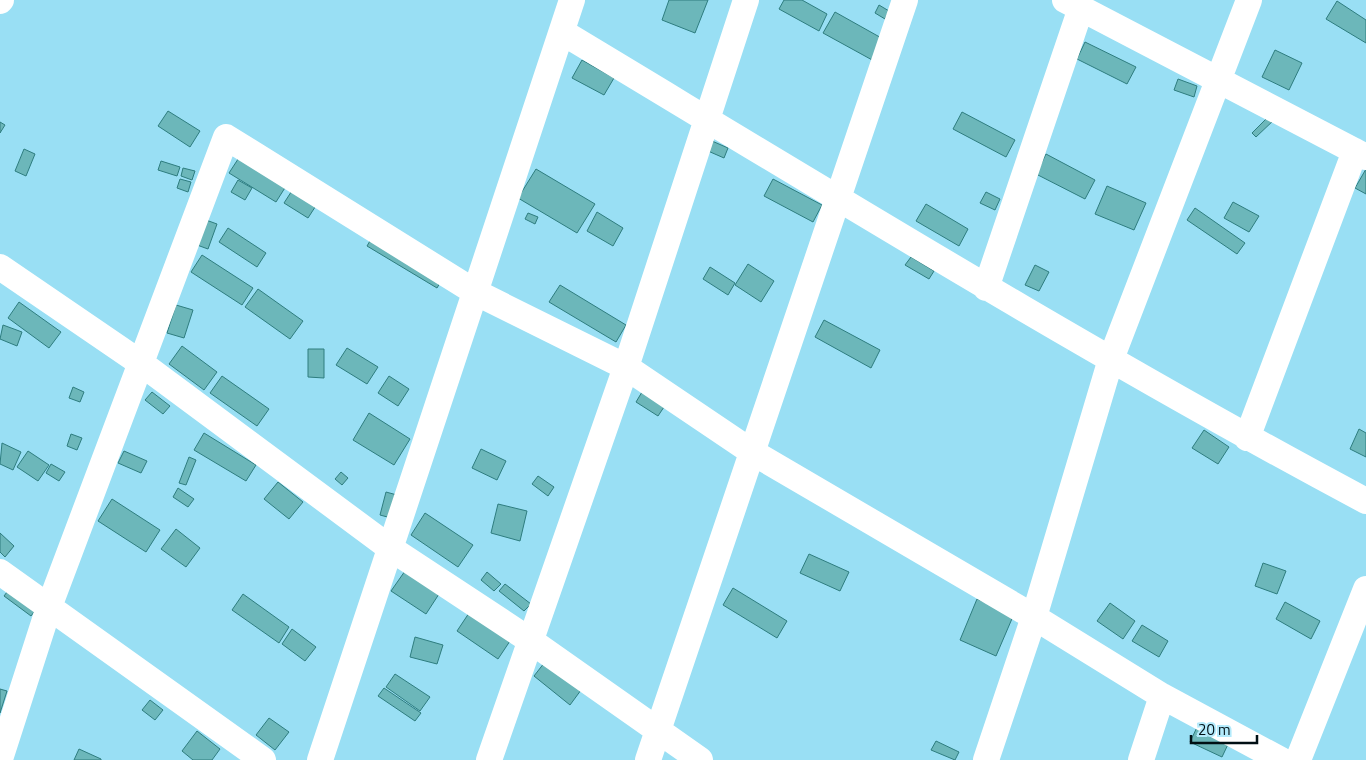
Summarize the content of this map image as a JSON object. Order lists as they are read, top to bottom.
{
  "scale_bar": "20 m"
}
